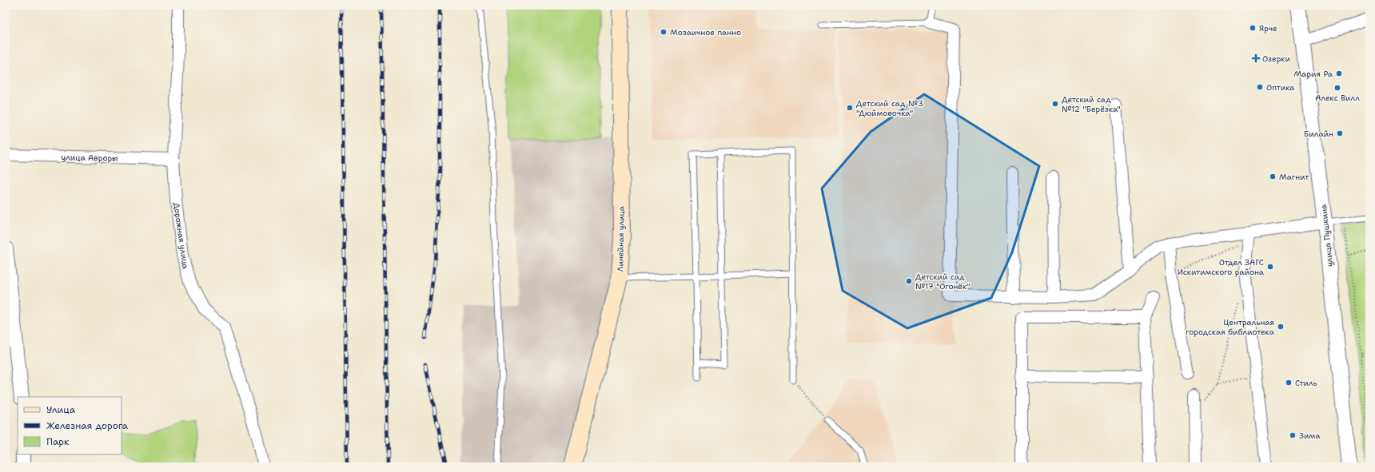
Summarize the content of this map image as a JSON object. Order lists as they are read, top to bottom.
{
  "streets": {
    "main road": ["Линейная улица"],
    "street": ["улица Авроры", "Дорожная улица", "улица Пушкина"]
  },
  "crossings": [
    ["улица Авроры", "Дорожная улица"]
  ],
  "places": {
    "other": [
      "Ярче",
      "Мозаичное панно",
      "Мария Ра",
      "Оптика",
      "Алекс Вилл",
      "Детский сад №12 \"Берёзка\"",
      "Детский сад №3 \"Дюймовочка\"",
      "Билайн",
      "Магнит",
      "Отдел ЗАГС Искитимского района",
      "Детский сад №17 \"Огонёк\"",
      "Центральная городская библиотека",
      "Стиль",
      "Зима"
    ],
    "health": ["Озерки"]
  },
  "legend": ["Улица", "Железная дорога", "Парк"]
}
